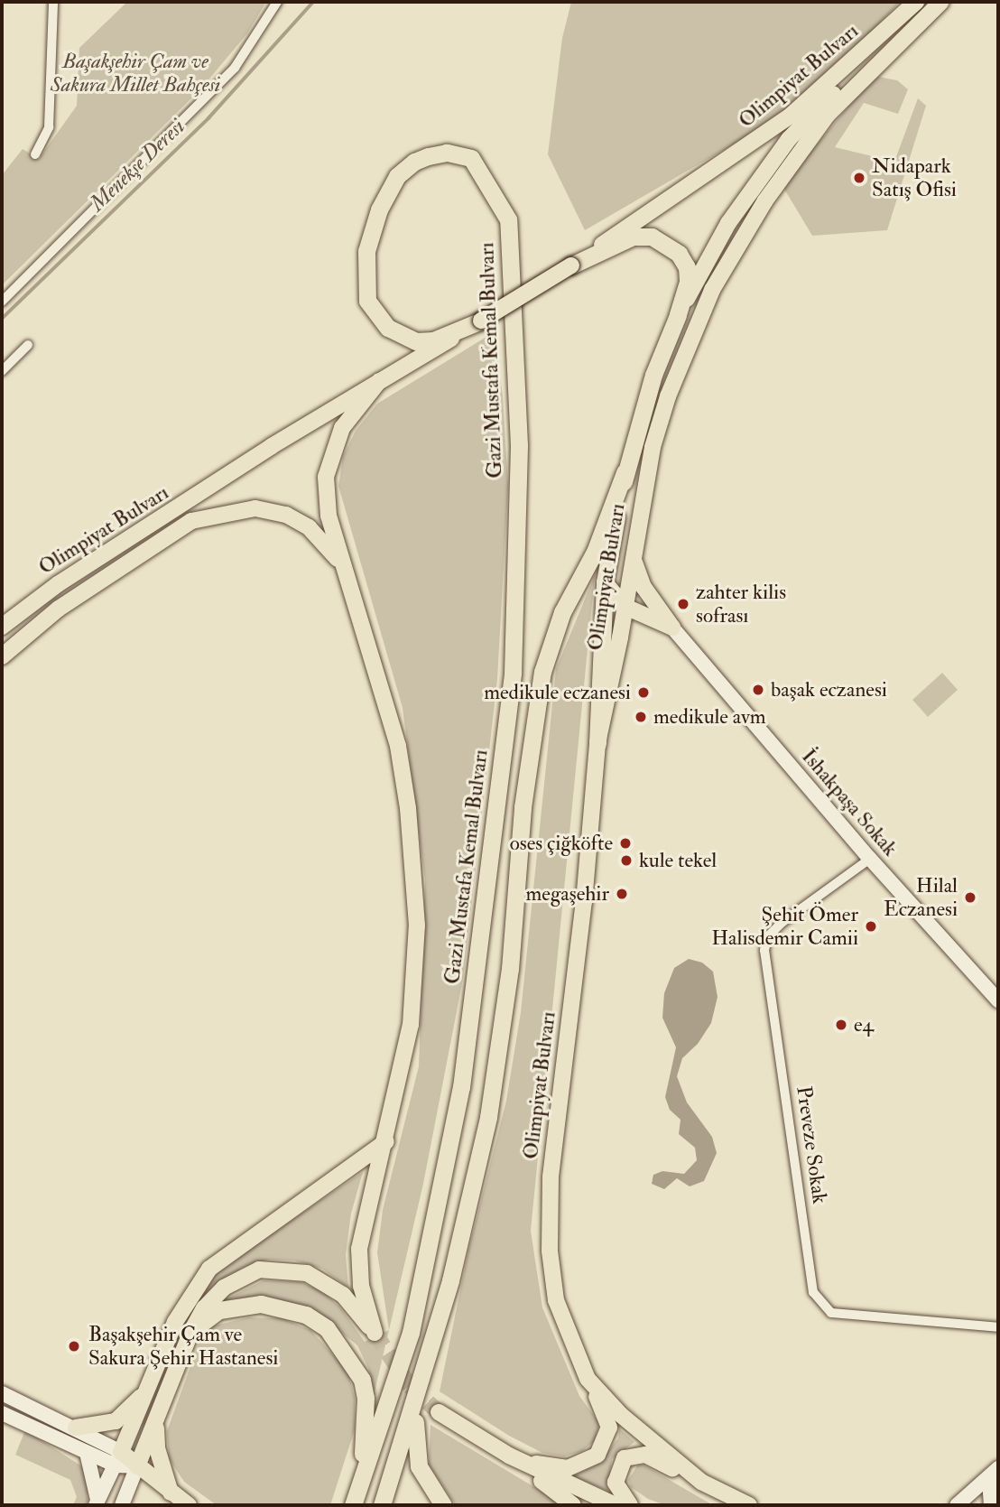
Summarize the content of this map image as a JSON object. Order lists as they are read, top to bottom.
{
  "streets": {
    "highway": ["Gazi Mustafa Kemal Bulvarı"],
    "main road": ["Olimpiyat Bulvarı"],
    "street": ["İshakpaşa Sokak", "Preveze Sokak"]
  },
  "crossings": [
    ["Olimpiyat Bulvarı", "Gazi Mustafa Kemal Bulvarı"],
    ["İshakpaşa Sokak", "Preveze Sokak"]
  ],
  "water": ["Menekşe Deresi"],
  "parks": ["Başakşehir Çam ve Sakura Millet Bahçesi"],
  "places": [
    "Nidapark Satış Ofisi",
    "zahter kilis sofrası",
    "başak eczanesi",
    "medikule eczanesi",
    "medikule avm",
    "oses çiğköfte",
    "kule tekel",
    "megaşehir",
    "Hilal Eczanesi",
    "Şehit Ömer Halisdemir Camii",
    "e4",
    "Başakşehir Çam ve Sakura Şehir Hastanesi"
  ]
}
